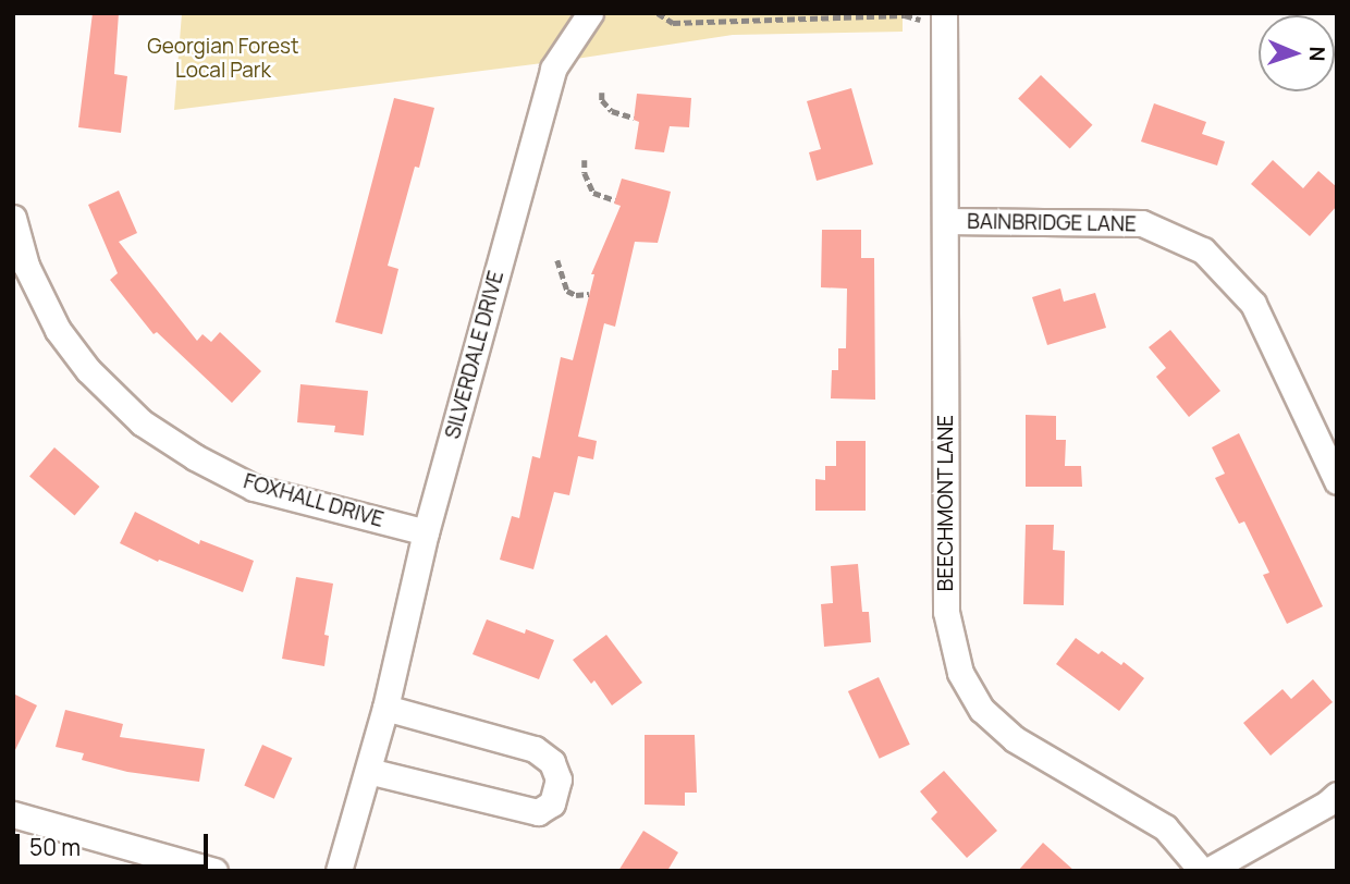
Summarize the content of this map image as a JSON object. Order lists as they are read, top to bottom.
{
  "streets": {
    "street": [
      "BAINBRIDGE LANE",
      "SILVERDALE DRIVE",
      "FOXHALL DRIVE",
      "BEECHMONT LANE"
    ]
  },
  "crossings": [
    ["BAINBRIDGE LANE", "BEECHMONT LANE"],
    ["SILVERDALE DRIVE", "FOXHALL DRIVE"]
  ],
  "parks": ["Georgian Forest Local Park"],
  "scale_bar": "50 m",
  "north": "right"
}
